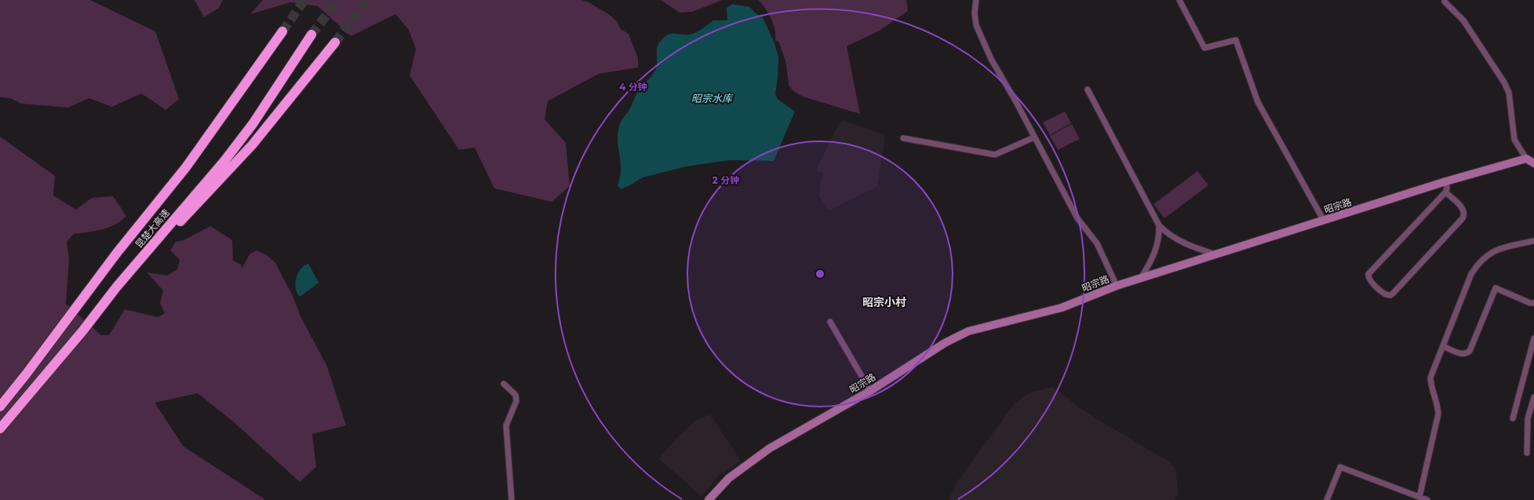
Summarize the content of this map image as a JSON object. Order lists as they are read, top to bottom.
{
  "streets": {
    "highway": ["昆楚大高速"],
    "street": ["昭宗路"]
  },
  "districts": ["昭宗小村"],
  "water": ["昭宗水库"],
  "rings": ["4 分钟", "2 分钟"]
}
